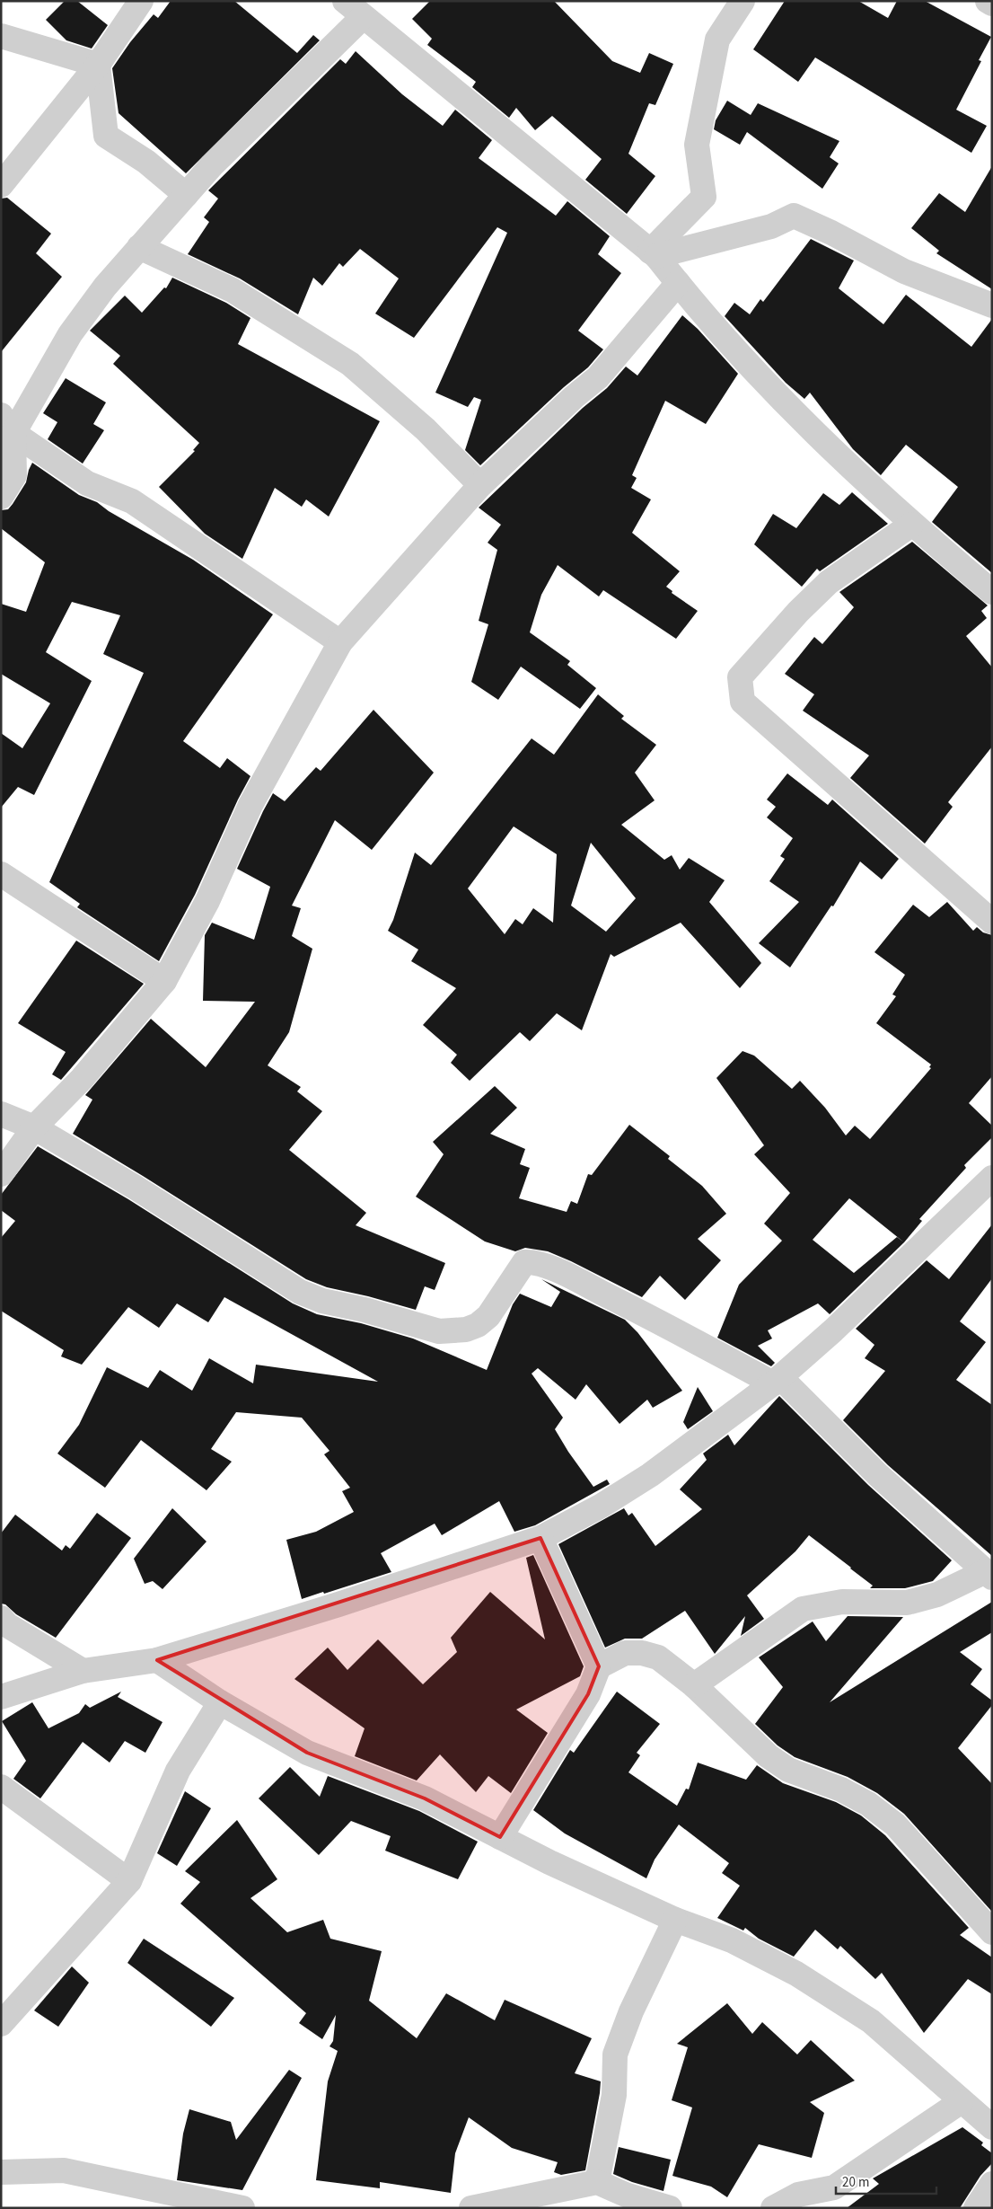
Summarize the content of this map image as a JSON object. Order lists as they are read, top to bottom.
{
  "scale_bar": "20 m"
}
